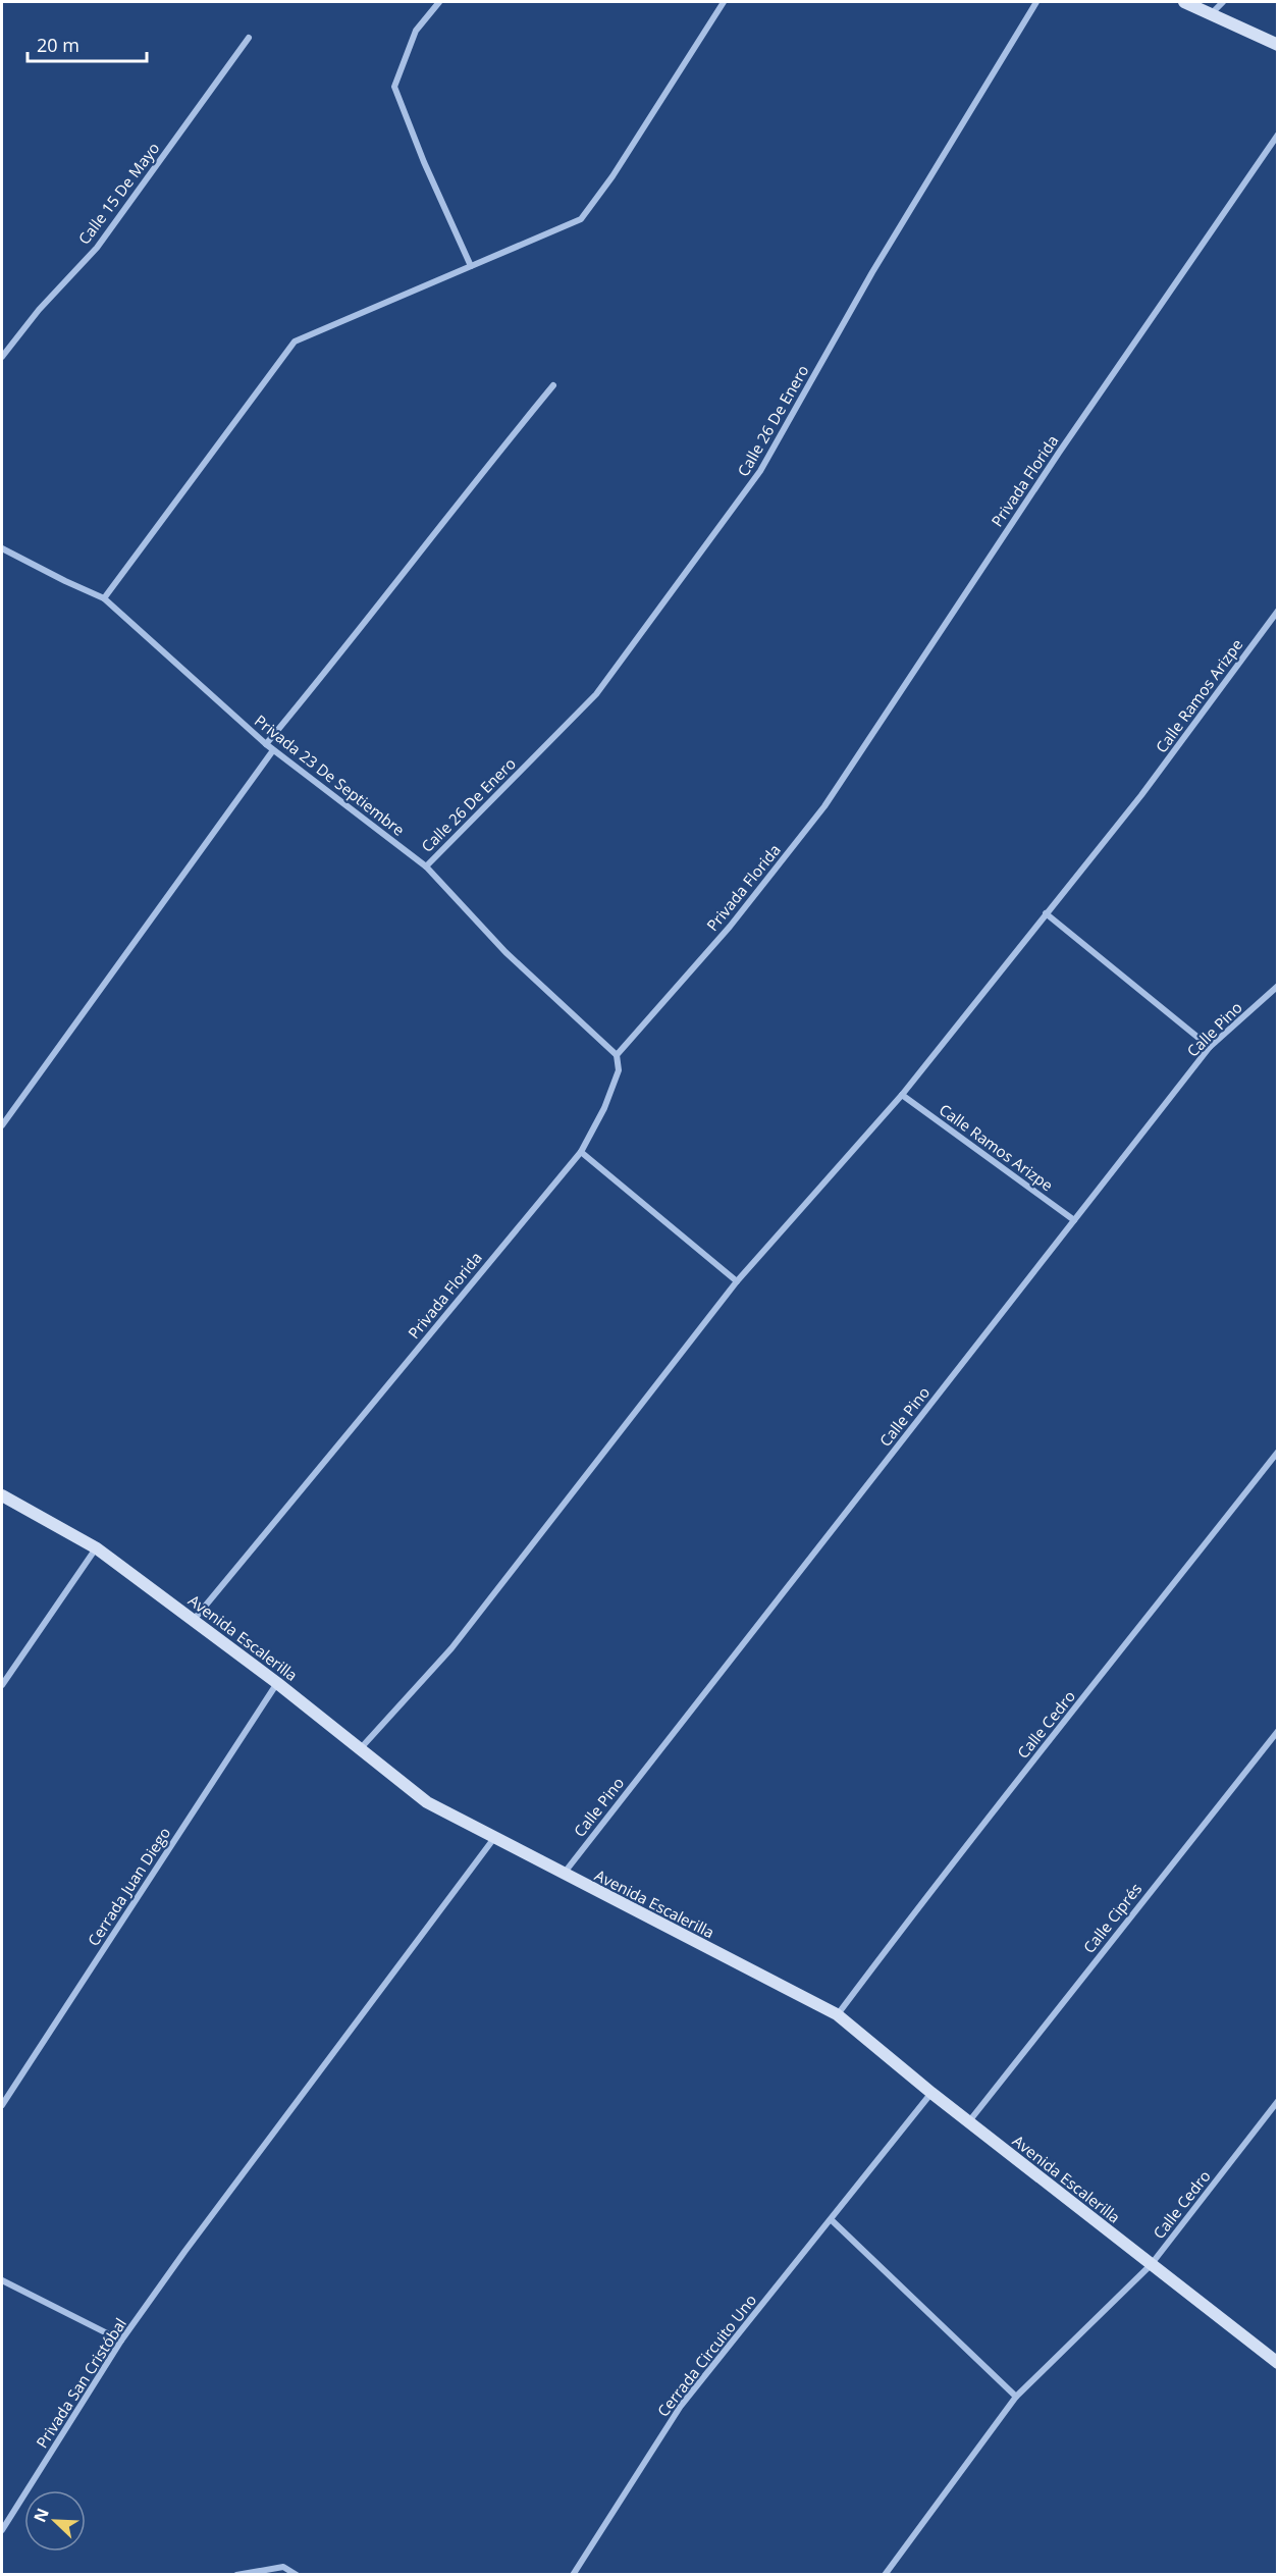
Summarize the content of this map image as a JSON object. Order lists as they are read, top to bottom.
{
  "streets": {
    "main road": ["Avenida Escalerilla"],
    "street": [
      "Calle 15 De Mayo",
      "Calle 26 De Enero",
      "Privada Florida",
      "Calle Ramos Arizpe",
      "Privada 23 De Septiembre",
      "Calle Pino",
      "Calle Cedro",
      "Cerrada Juan Diego",
      "Calle Ciprés",
      "Cerrada Circuito Uno",
      "Privada San Cristóbal"
    ]
  },
  "crossings": [
    ["Calle 26 De Enero", "Privada 23 De Septiembre"],
    ["Privada Florida", "Privada 23 De Septiembre"],
    ["Privada Florida", "Avenida Escalerilla"],
    ["Calle Ramos Arizpe", "Calle Pino"],
    ["Calle Ramos Arizpe", "Avenida Escalerilla"],
    ["Calle Pino", "Avenida Escalerilla"],
    ["Avenida Escalerilla", "Calle Cedro"],
    ["Avenida Escalerilla", "Cerrada Juan Diego"],
    ["Avenida Escalerilla", "Calle Ciprés"],
    ["Avenida Escalerilla", "Cerrada Circuito Uno"],
    ["Avenida Escalerilla", "Privada San Cristóbal"]
  ],
  "scale_bar": "20 m",
  "north": "top left"
}
